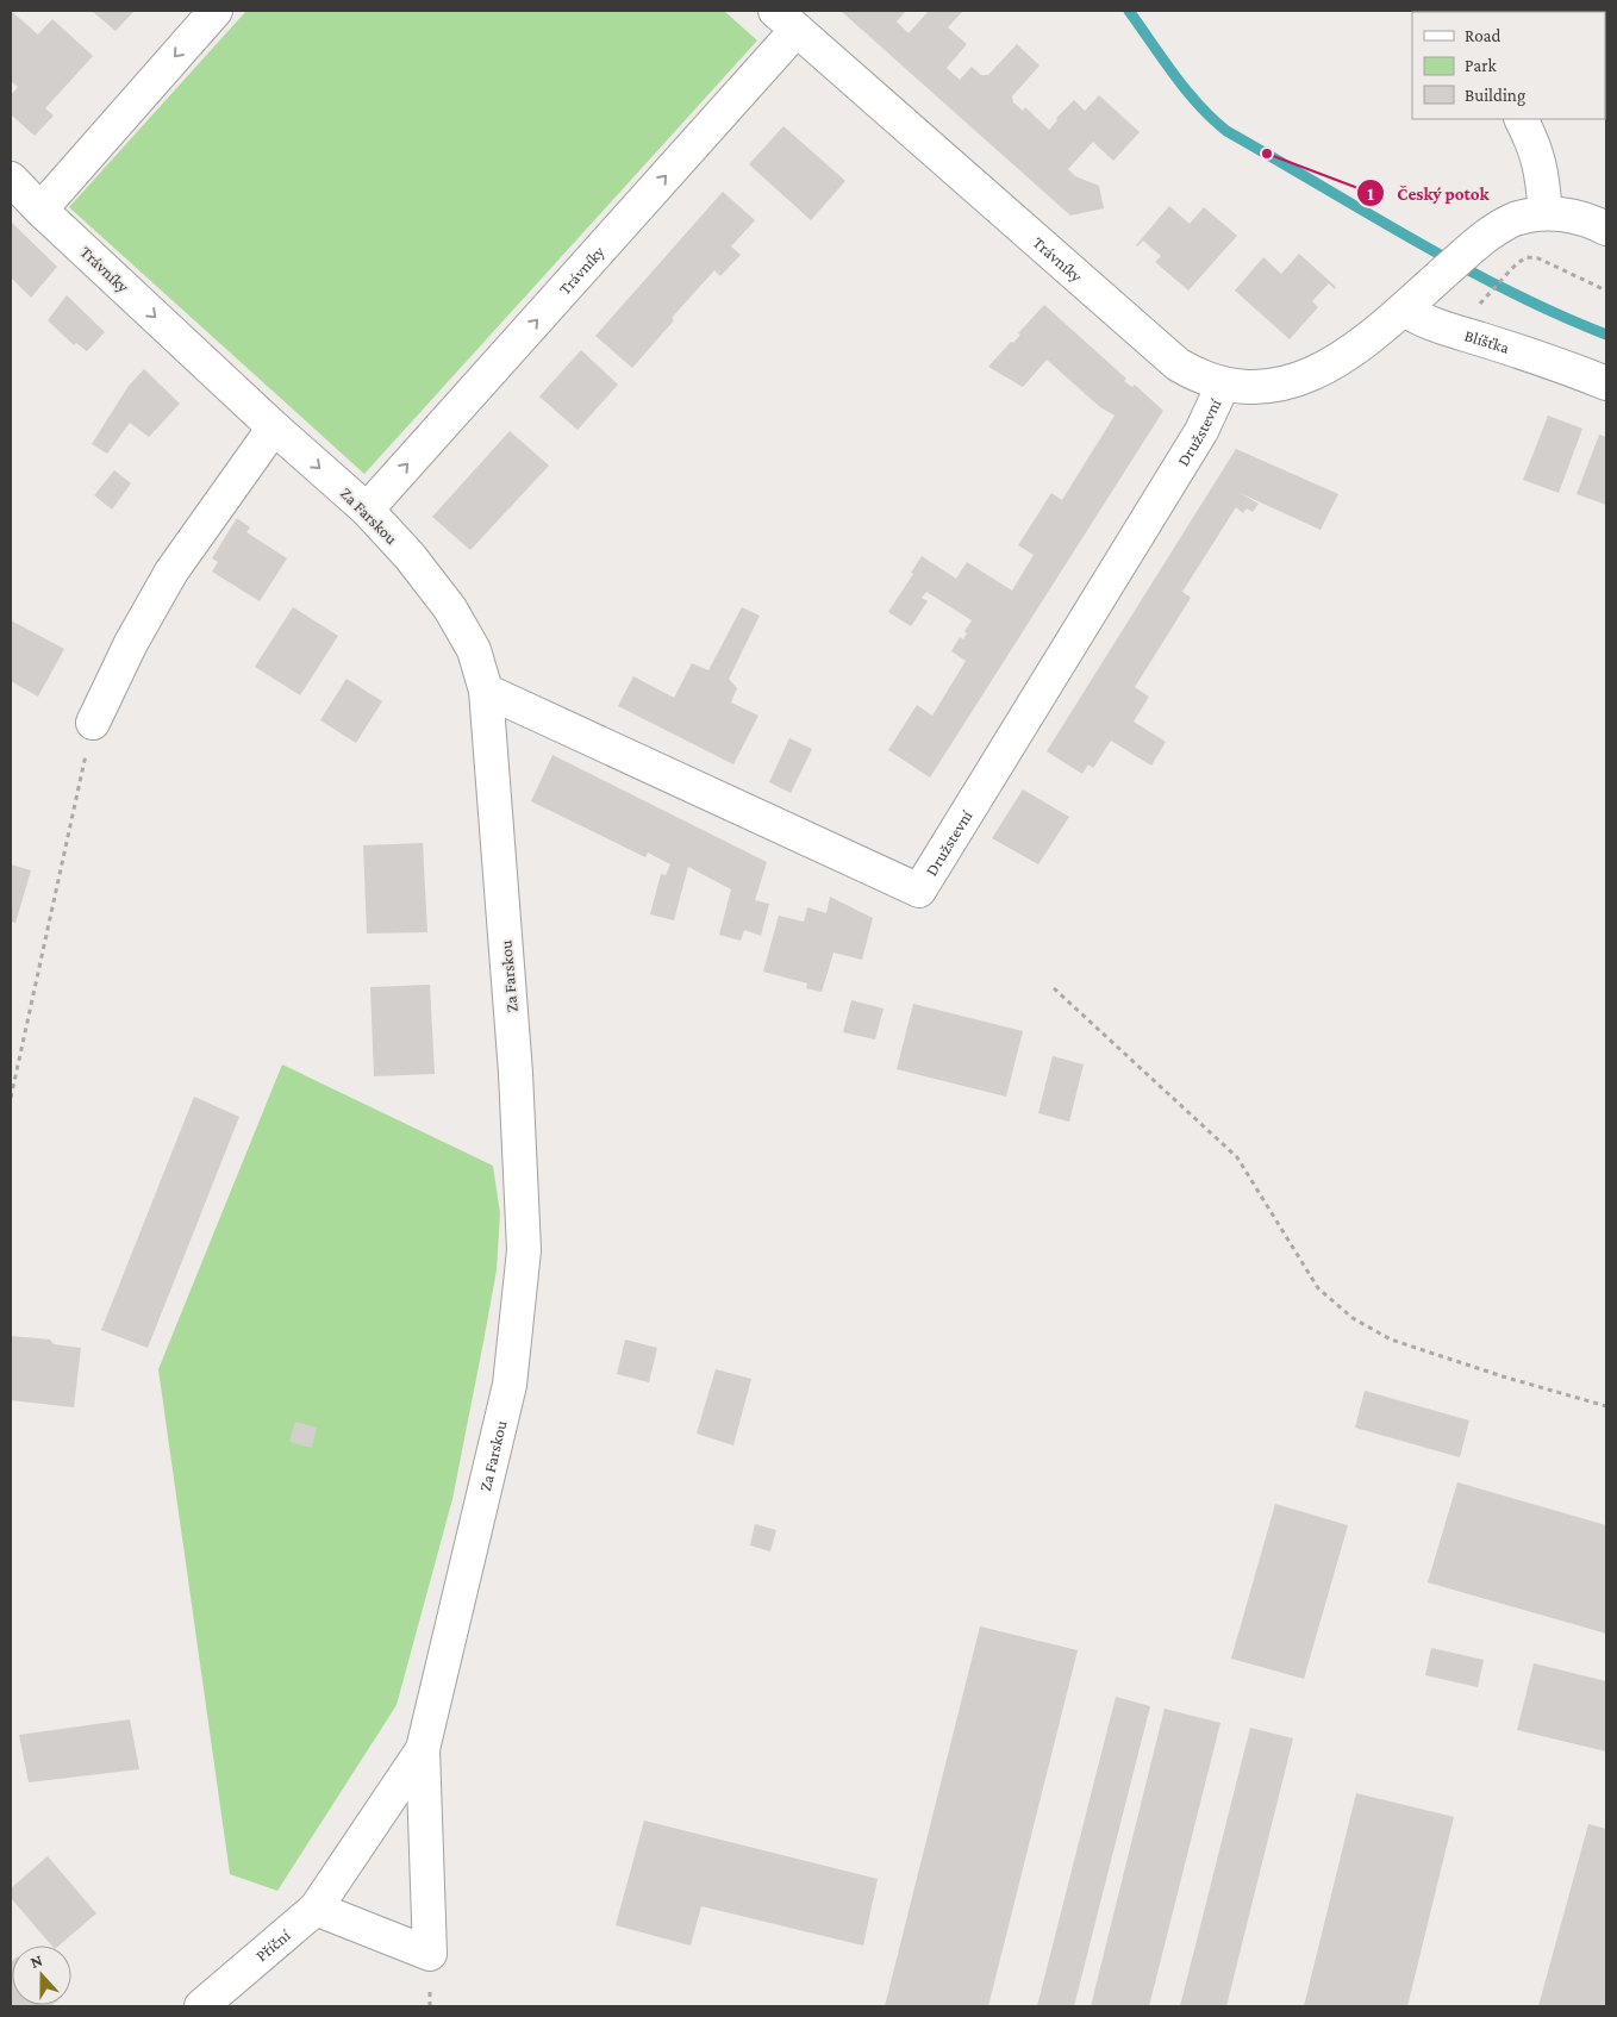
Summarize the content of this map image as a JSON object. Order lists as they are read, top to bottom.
{
  "streets": {
    "street": [
      "Trávníky",
      "Blíšťka",
      "Družstevní",
      "Za Farskou",
      "Příční"
    ]
  },
  "crossings": [
    ["Trávníky", "Blíšťka"],
    ["Trávníky", "Družstevní"],
    ["Trávníky", "Za Farskou"],
    ["Družstevní", "Za Farskou"],
    ["Za Farskou", "Příční"]
  ],
  "places": ["Český potok"],
  "legend": ["Road", "Park", "Building"],
  "north": "top"
}
